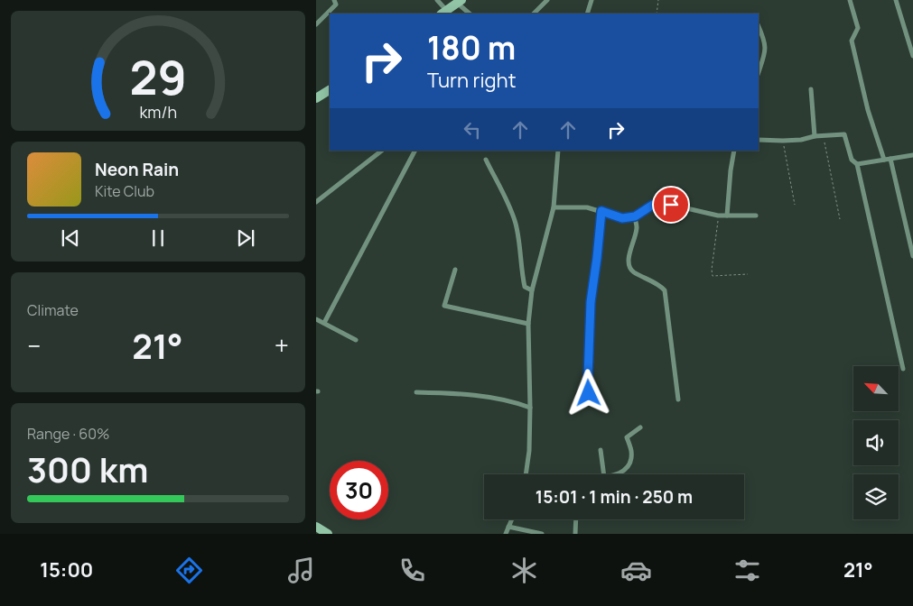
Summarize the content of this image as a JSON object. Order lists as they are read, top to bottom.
{
  "north": "top left",
  "page": {
    "turn": ["180 m", "Turn right"],
    "song": ["Neon Rain", "Kite Club"],
    "tile": [
      "Climate",
      ["Range · 60%", "300 km"]
    ],
    "heat": ["−", "21°", "+"],
    "limit": "30",
    "trip": "15:01 · 1 min · 250 m",
    "tabs": ["15:00", "21°"],
    "gauge": ["29", "km/h"]
  }
}
